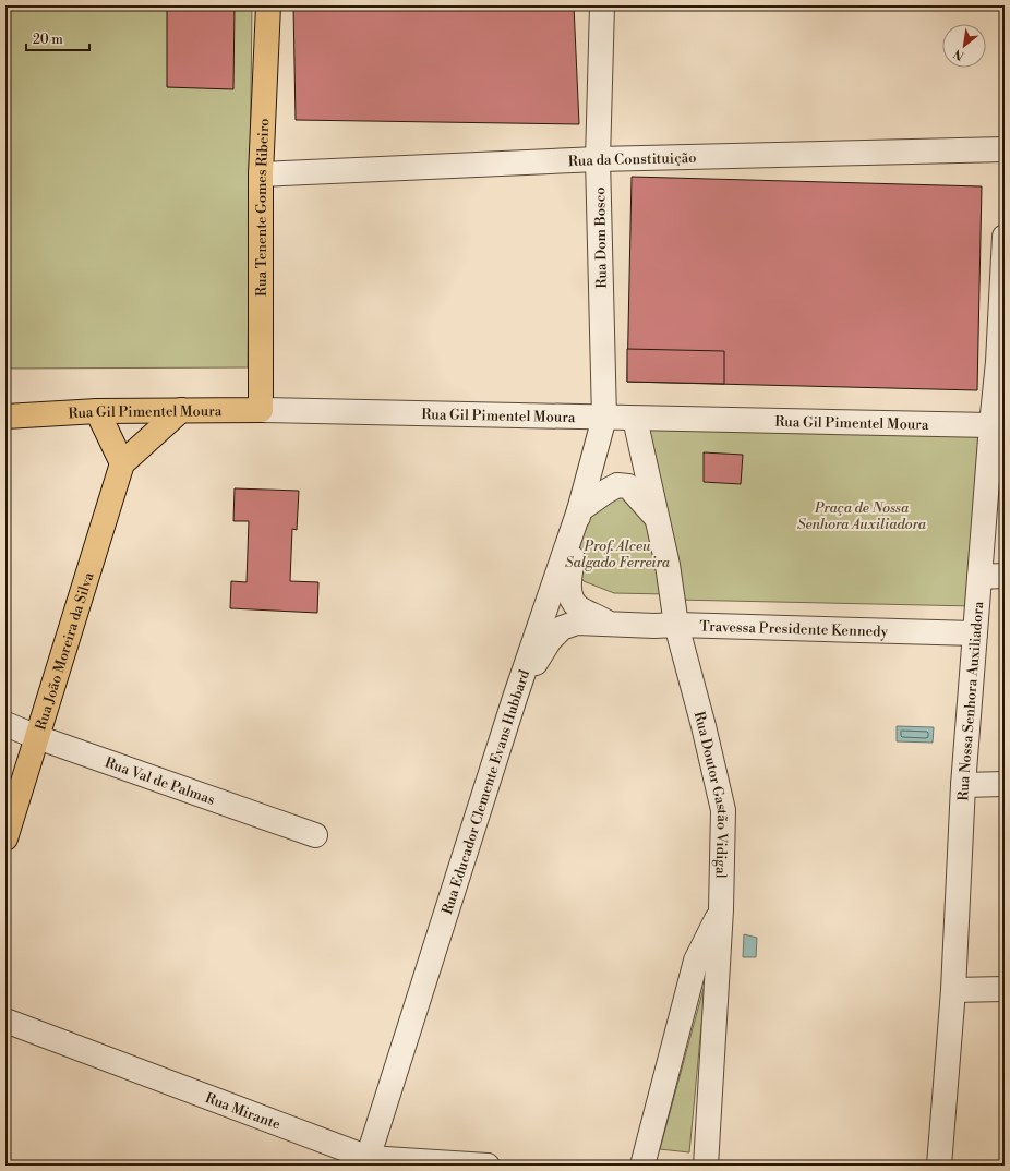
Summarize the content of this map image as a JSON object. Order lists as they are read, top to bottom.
{
  "streets": {
    "main road": ["Rua Tenente Gomes Ribeiro", "Rua Gil Pimentel Moura", "Rua João Moreira da Silva"],
    "street": [
      "Rua da Constituição",
      "Rua Dom Bosco",
      "Travessa Presidente Kennedy",
      "Rua Nossa Senhora Auxiliadora",
      "Rua Val de Palmas",
      "Rua Educador Clemente Evans Hubbard",
      "Rua Doutor Gastão Vidigal",
      "Rua Mirante"
    ]
  },
  "crossings": [
    ["Rua da Constituição", "Rua Tenente Gomes Ribeiro"],
    ["Rua da Constituição", "Rua Dom Bosco"],
    ["Rua Tenente Gomes Ribeiro", "Rua Gil Pimentel Moura"],
    ["Rua Dom Bosco", "Rua Gil Pimentel Moura"],
    ["Rua Dom Bosco", "Rua Educador Clemente Evans Hubbard"],
    ["Rua Gil Pimentel Moura", "Rua Nossa Senhora Auxiliadora"],
    ["Rua Gil Pimentel Moura", "Rua Educador Clemente Evans Hubbard"],
    ["Rua Gil Pimentel Moura", "Rua Doutor Gastão Vidigal"],
    ["Travessa Presidente Kennedy", "Rua Nossa Senhora Auxiliadora"],
    ["Travessa Presidente Kennedy", "Rua Educador Clemente Evans Hubbard"],
    ["Travessa Presidente Kennedy", "Rua Doutor Gastão Vidigal"],
    ["Rua João Moreira da Silva", "Rua Val de Palmas"],
    ["Rua Educador Clemente Evans Hubbard", "Rua Mirante"]
  ],
  "parks": ["Praça de Nossa Senhora Auxiliadora", "Prof. Alceu Salgado Ferreira"],
  "scale_bar": "20 m",
  "north": "bottom left"
}
